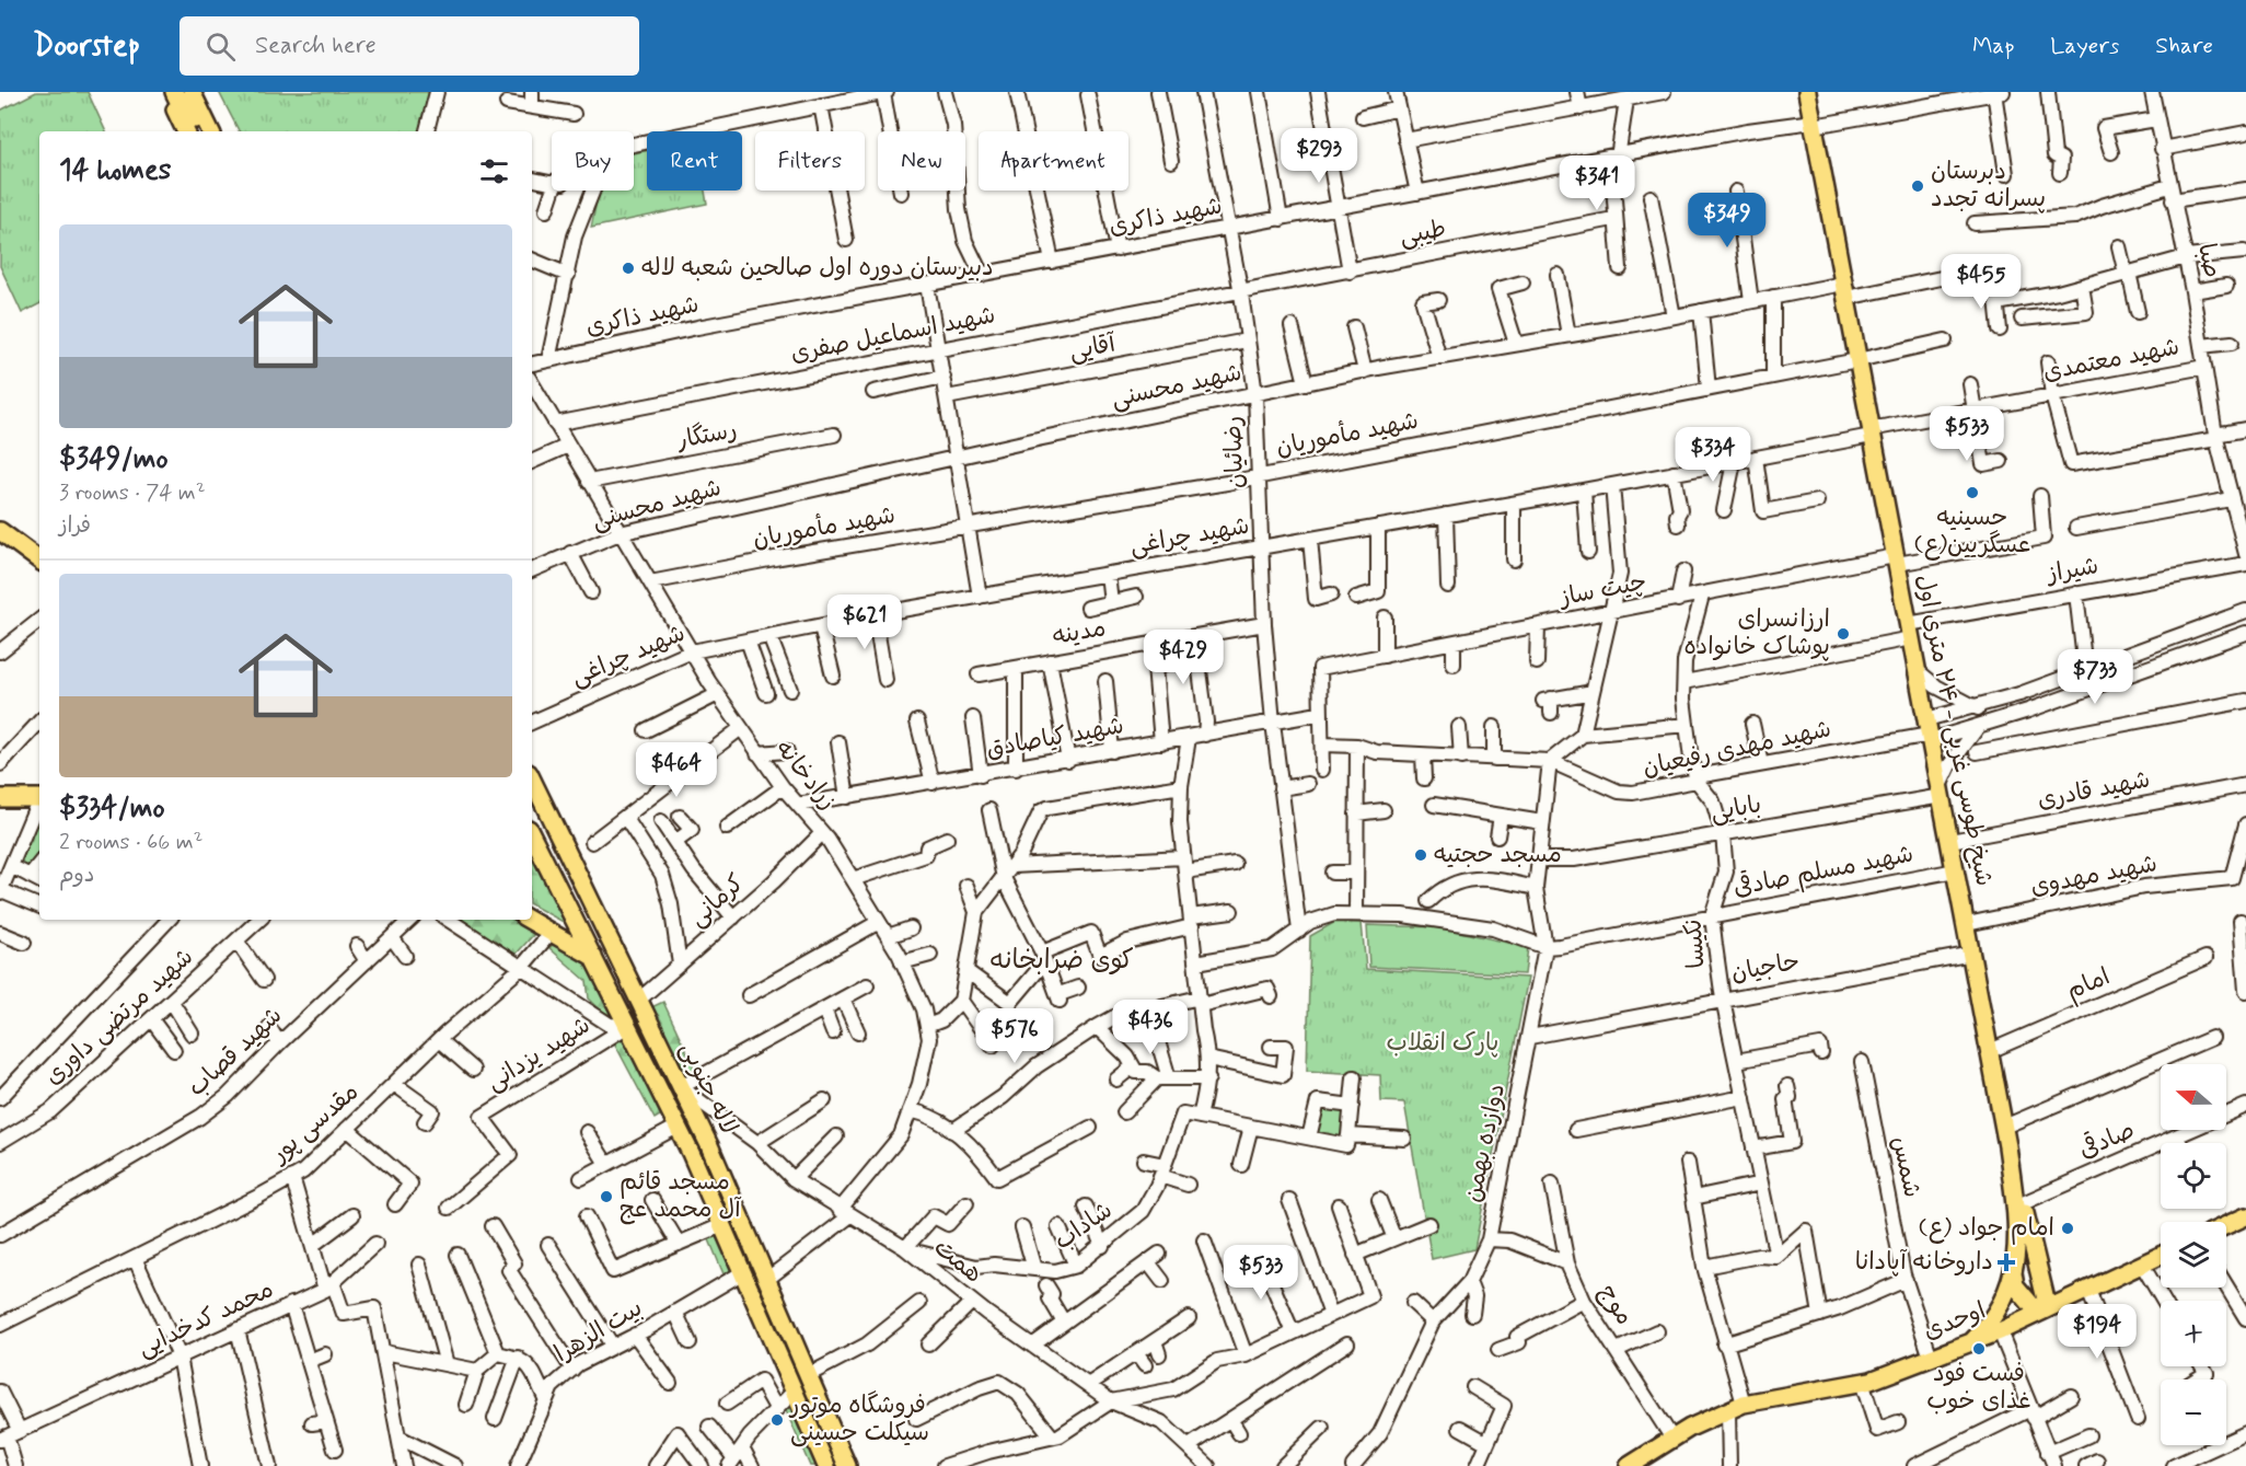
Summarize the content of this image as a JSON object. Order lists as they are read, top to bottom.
{
  "streets": {
    "main road": ["شیخ طوسی غربی - ۲۴ متری اول", "لاله جنوبی", "اوحدی"],
    "street": [
      "شهید ذاکری",
      "طیبی",
      "صبا",
      "شهید اسماعیل صفری",
      "آقایی",
      "شهید معتمدی",
      "شهید محسنی",
      "شهید مأموریان",
      "رستگار",
      "رضائیان",
      "شهید چراغی",
      "شیراز",
      "چیت ساز",
      "مدینه",
      "شهید کیاصادق",
      "شهید مهدی رفیعیان",
      "زرادخانه",
      "شهید قادری",
      "بابایی",
      "شهید مسلم صادقی",
      "شهید مهدوی",
      "کرمانی",
      "نکیسا",
      "حاجیان",
      "امام",
      "شهید مرتضی داوری",
      "شهید قصاب",
      "شهید یزدانی",
      "مقدسی پور",
      "صادقی",
      "دوازده بهمن",
      "شمس",
      "شاداب",
      "همت",
      "موج",
      "محمد کدخدایی",
      "بیت الزهرا"
    ]
  },
  "crossings": [
    ["شهید ذاکری", "رضائیان"],
    ["شهید ذاکری", "شیخ طوسی غربی - ۲۴ متری اول"],
    ["طیبی", "شهید اسماعیل صفری"],
    ["طیبی", "رضائیان"],
    ["صبا", "شهید معتمدی"],
    ["شهید اسماعیل صفری", "رضائیان"],
    ["شهید اسماعیل صفری", "زرادخانه"],
    ["آقایی", "رضائیان"],
    ["شهید معتمدی", "شهید چراغی"],
    ["شهید معتمدی", "شیخ طوسی غربی - ۲۴ متری اول"],
    ["شهید محسنی", "رضائیان"],
    ["شهید محسنی", "شیخ طوسی غربی - ۲۴ متری اول"],
    ["شهید محسنی", "زرادخانه"],
    ["شهید مأموریان", "رضائیان"],
    ["شهید مأموریان", "شیخ طوسی غربی - ۲۴ متری اول"],
    ["شهید مأموریان", "زرادخانه"],
    ["رستگار", "زرادخانه"],
    ["رضائیان", "شهید چراغی"],
    ["رضائیان", "مدینه"],
    ["رضائیان", "شهید کیاصادق"],
    ["شهید چراغی", "شیخ طوسی غربی - ۲۴ متری اول"],
    ["شهید چراغی", "زرادخانه"],
    ["شیراز", "شیخ طوسی غربی - ۲۴ متری اول"],
    ["شیراز", "نکیسا"],
    ["چیت ساز", "شیخ طوسی غربی - ۲۴ متری اول"],
    ["چیت ساز", "شهید کیاصادق"],
    ["چیت ساز", "نکیسا"],
    ["شیخ طوسی غربی - ۲۴ متری اول", "شهید مهدی رفیعیان"],
    ["شیخ طوسی غربی - ۲۴ متری اول", "شهید قادری"],
    ["شیخ طوسی غربی - ۲۴ متری اول", "بابایی"],
    ["شیخ طوسی غربی - ۲۴ متری اول", "شهید مسلم صادقی"],
    ["شیخ طوسی غربی - ۲۴ متری اول", "شهید مهدوی"],
    ["شیخ طوسی غربی - ۲۴ متری اول", "حاجیان"],
    ["شیخ طوسی غربی - ۲۴ متری اول", "امام"],
    ["شیخ طوسی غربی - ۲۴ متری اول", "صادقی"],
    ["شیخ طوسی غربی - ۲۴ متری اول", "اوحدی"],
    ["شهید کیاصادق", "زرادخانه"],
    ["شهید مهدی رفیعیان", "نکیسا"],
    ["شهید مهدی رفیعیان", "دوازده بهمن"],
    ["زرادخانه", "کرمانی"],
    ["زرادخانه", "لاله جنوبی"],
    ["زرادخانه", "همت"],
    ["بابایی", "نکیسا"],
    ["بابایی", "دوازده بهمن"],
    ["شهید مسلم صادقی", "نکیسا"],
    ["شهید مسلم صادقی", "دوازده بهمن"],
    ["کرمانی", "لاله جنوبی"],
    ["نکیسا", "حاجیان"],
    ["حاجیان", "دوازده بهمن"],
    ["شهید یزدانی", "لاله جنوبی"],
    ["لاله جنوبی", "همت"],
    ["لاله جنوبی", "بیت الزهرا"],
    ["شمس", "اوحدی"],
    ["شاداب", "همت"],
    ["موج", "اوحدی"]
  ],
  "districts": ["کوی ضرابخانه"],
  "parks": ["پارک انقلاب"],
  "places": {
    "other": [
      "دبرستان پسرانه تجدد",
      "دبیرستان دوره اول صالحین شعبه لاله",
      "حسینیه عسگریین(ع)",
      "ارزانسرای پوشاک خانواده",
      "مسجد حجتیه",
      "مسجد قائم آل محمد عج",
      "امام جواد (ع)",
      "فست فود غذای خوب",
      "فروشگاه موتور سیکلت حسینی"
    ],
    "health": ["داروخانه آپادانا"]
  },
  "north": "left",
  "page": {
    "header": "Doorstep",
    "search": "Search here",
    "nav": ["Map", "Layers", "Share"],
    "price": [
      "$293",
      "$341",
      "$349",
      "$455",
      "$533",
      "$334",
      "$621",
      "$429",
      "$733",
      "$464",
      "$436",
      "$576",
      "$533",
      "$194"
    ],
    "chip": [
      "Buy",
      "Rent",
      "Filters",
      "New",
      "Apartment"
    ],
    "heading": "14 homes",
    "list": [
      {
        "name": "$349/mo",
        "note": "3 rooms · 74 m² · فراز"
      },
      {
        "name": "$334/mo",
        "note": "2 rooms · 66 m² · دوم"
      }
    ],
    "map_buttons": ["+", "−"]
  }
}
